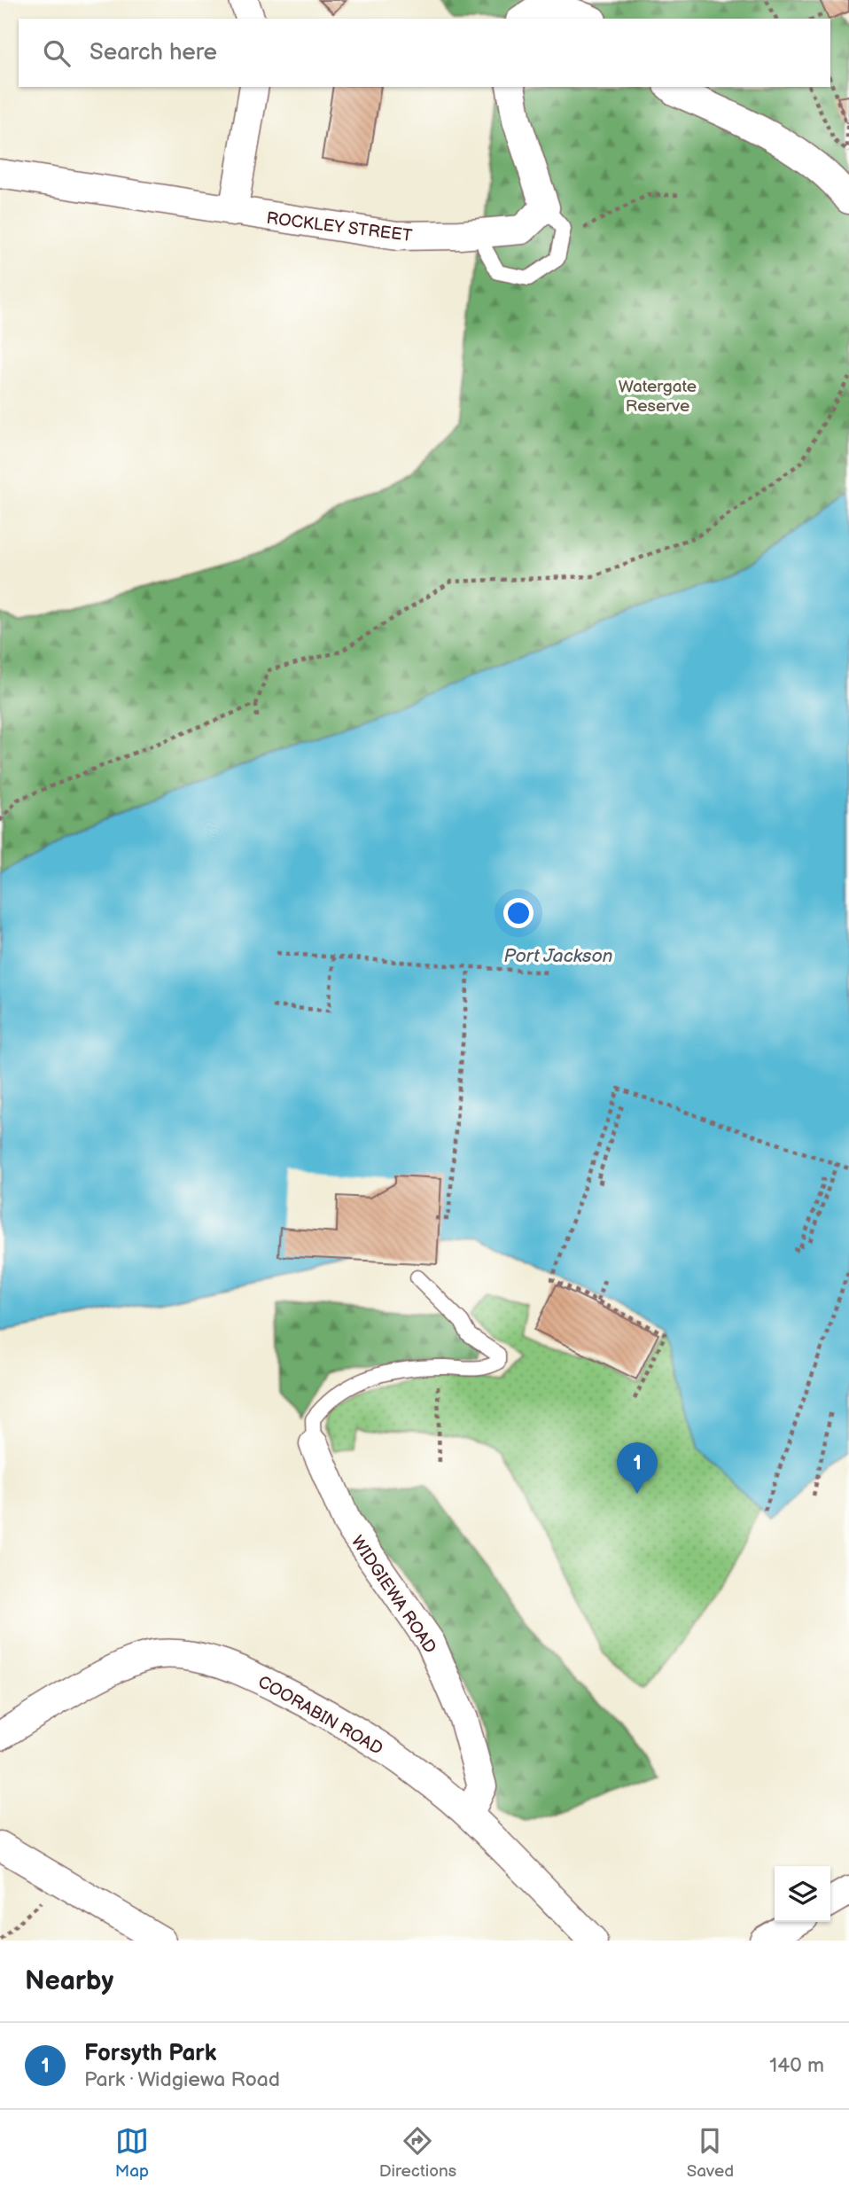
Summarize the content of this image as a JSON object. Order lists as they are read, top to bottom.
{
  "streets": {
    "street": ["ROCKLEY STREET", "WIDGIEWA ROAD", "COORABIN ROAD"]
  },
  "crossings": [
    ["WIDGIEWA ROAD", "COORABIN ROAD"]
  ],
  "water": ["Port Jackson"],
  "parks": ["Watergate Reserve"],
  "page": {
    "search": "Search here",
    "pins": "1",
    "heading": "Nearby",
    "list": [
      {
        "mark": "1",
        "name": "Forsyth Park",
        "note": "Park · Widgiewa Road",
        "value": "140 m"
      }
    ],
    "nav": ["Map", "Directions", "Saved"]
  }
}
